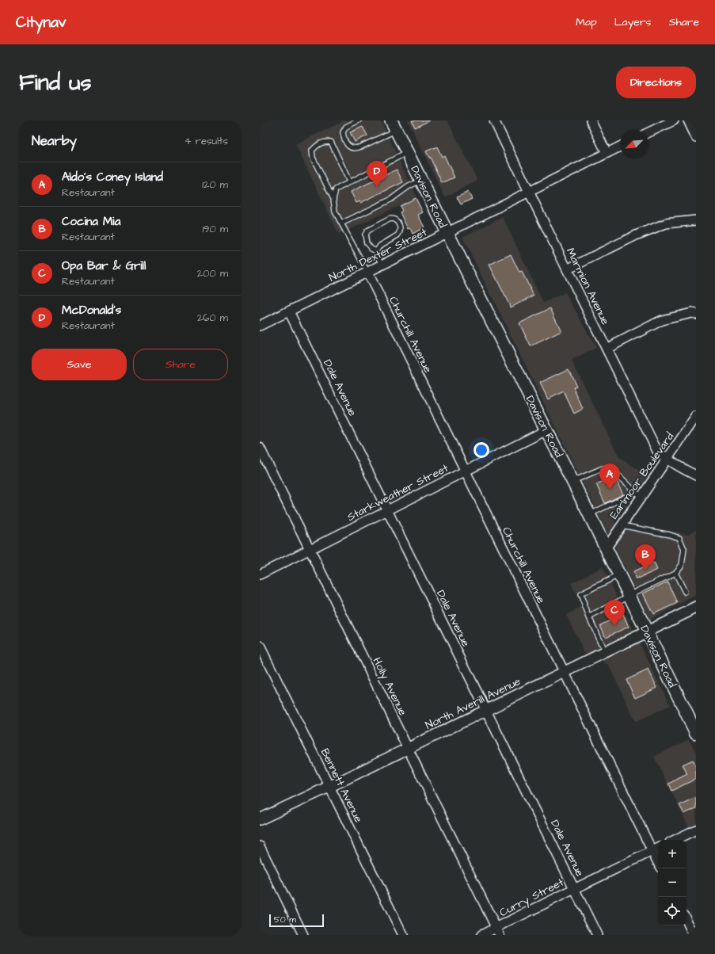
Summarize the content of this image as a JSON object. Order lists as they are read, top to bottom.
{
  "streets": {
    "main road": ["Davison Road"],
    "street": [
      "North Dexter Street",
      "Marmion Avenue",
      "Churchill Avenue",
      "Dale Avenue",
      "Earlmoor Boulevard",
      "Starkweather Street",
      "Holly Avenue",
      "North Averill Avenue",
      "Bennett Avenue",
      "Curry Street"
    ]
  },
  "crossings": [
    ["Davison Road", "North Dexter Street"],
    ["Davison Road", "Earlmoor Boulevard"],
    ["Davison Road", "Starkweather Street"],
    ["Davison Road", "North Averill Avenue"],
    ["North Dexter Street", "Marmion Avenue"],
    ["North Dexter Street", "Churchill Avenue"],
    ["North Dexter Street", "Dale Avenue"],
    ["Marmion Avenue", "Earlmoor Boulevard"],
    ["Churchill Avenue", "Starkweather Street"],
    ["Churchill Avenue", "North Averill Avenue"],
    ["Churchill Avenue", "Curry Street"],
    ["Dale Avenue", "Starkweather Street"],
    ["Dale Avenue", "North Averill Avenue"],
    ["Dale Avenue", "Curry Street"],
    ["Starkweather Street", "Holly Avenue"],
    ["Holly Avenue", "North Averill Avenue"],
    ["Holly Avenue", "Curry Street"],
    ["North Averill Avenue", "Bennett Avenue"]
  ],
  "scale_bar": "50 m",
  "north": "bottom left",
  "page": {
    "header": "Citynav",
    "nav": ["Map", "Layers", "Share"],
    "buttons": [
      "Directions",
      ["Save", "Share"]
    ],
    "title": "Find us",
    "heading": ["Nearby", "4 results"],
    "pins": [
      "D",
      "A",
      "B",
      "C"
    ],
    "list": [
      {
        "mark": "A",
        "name": "Aldo's Coney Island",
        "note": "Restaurant",
        "value": "120 m"
      },
      {
        "mark": "B",
        "name": "Cocina Mia",
        "note": "Restaurant",
        "value": "190 m"
      },
      {
        "mark": "C",
        "name": "Opa Bar & Grill",
        "note": "Restaurant",
        "value": "200 m"
      },
      {
        "mark": "D",
        "name": "McDonald's",
        "note": "Restaurant",
        "value": "260 m"
      }
    ],
    "map_buttons": ["+", "−"],
    "scale": "50 m"
  }
}
